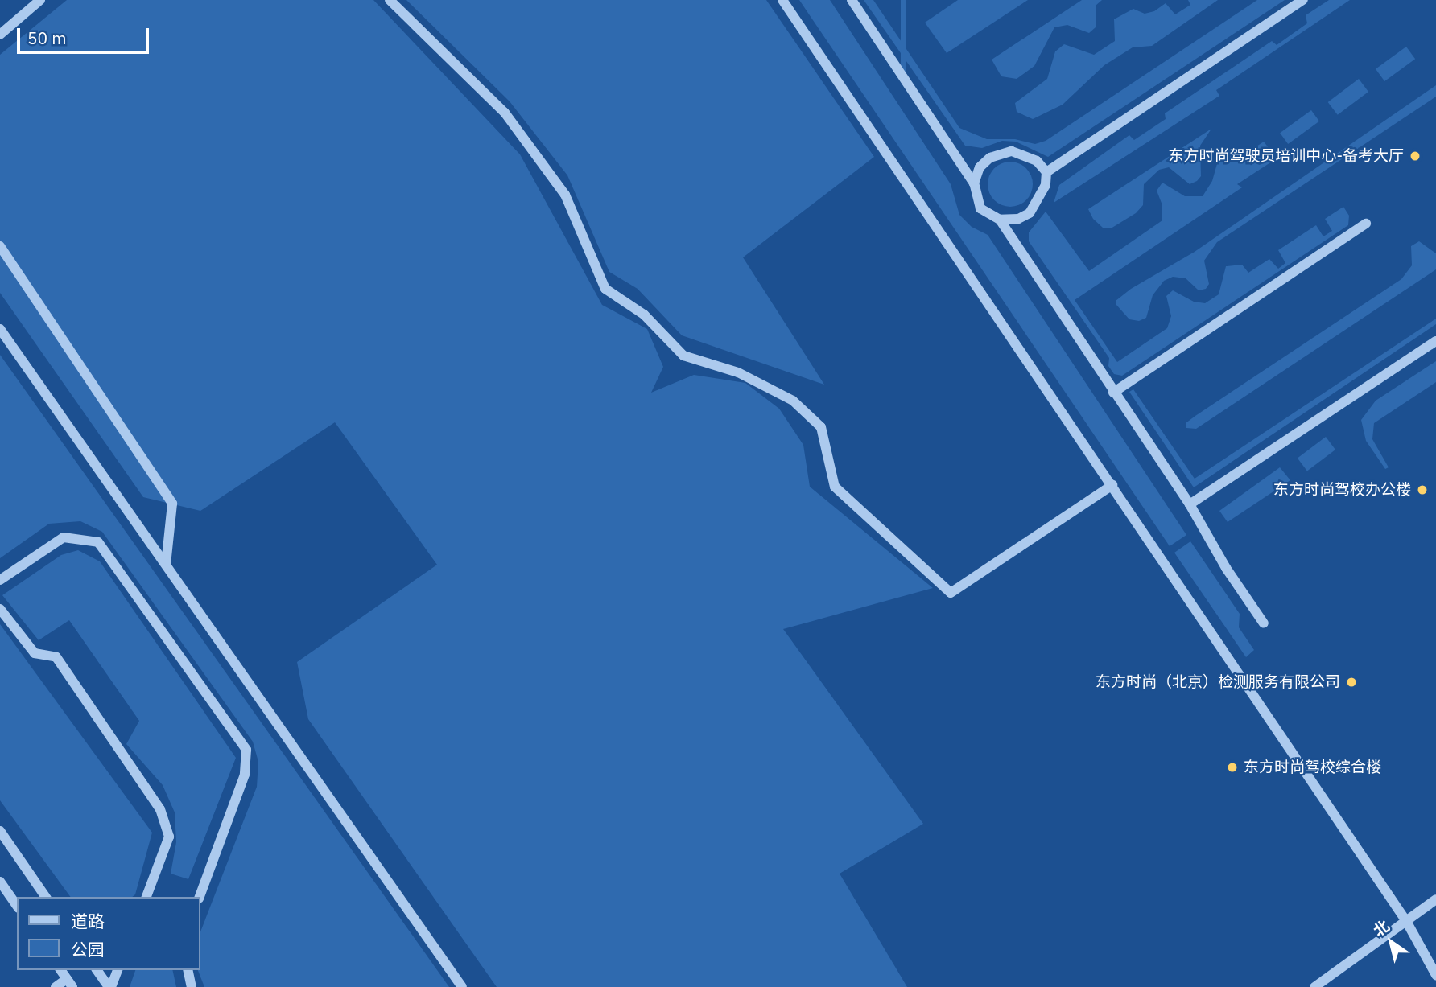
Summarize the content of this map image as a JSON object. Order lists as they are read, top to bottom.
{
  "places": [
    "东方时尚驾驶员培训中心-备考大厅",
    "东方时尚驾校办公楼",
    "东方时尚（北京）检测服务有限公司",
    "东方时尚驾校综合楼"
  ],
  "legend": ["道路", "公园"],
  "scale_bar": "50 m",
  "north": "top left"
}
